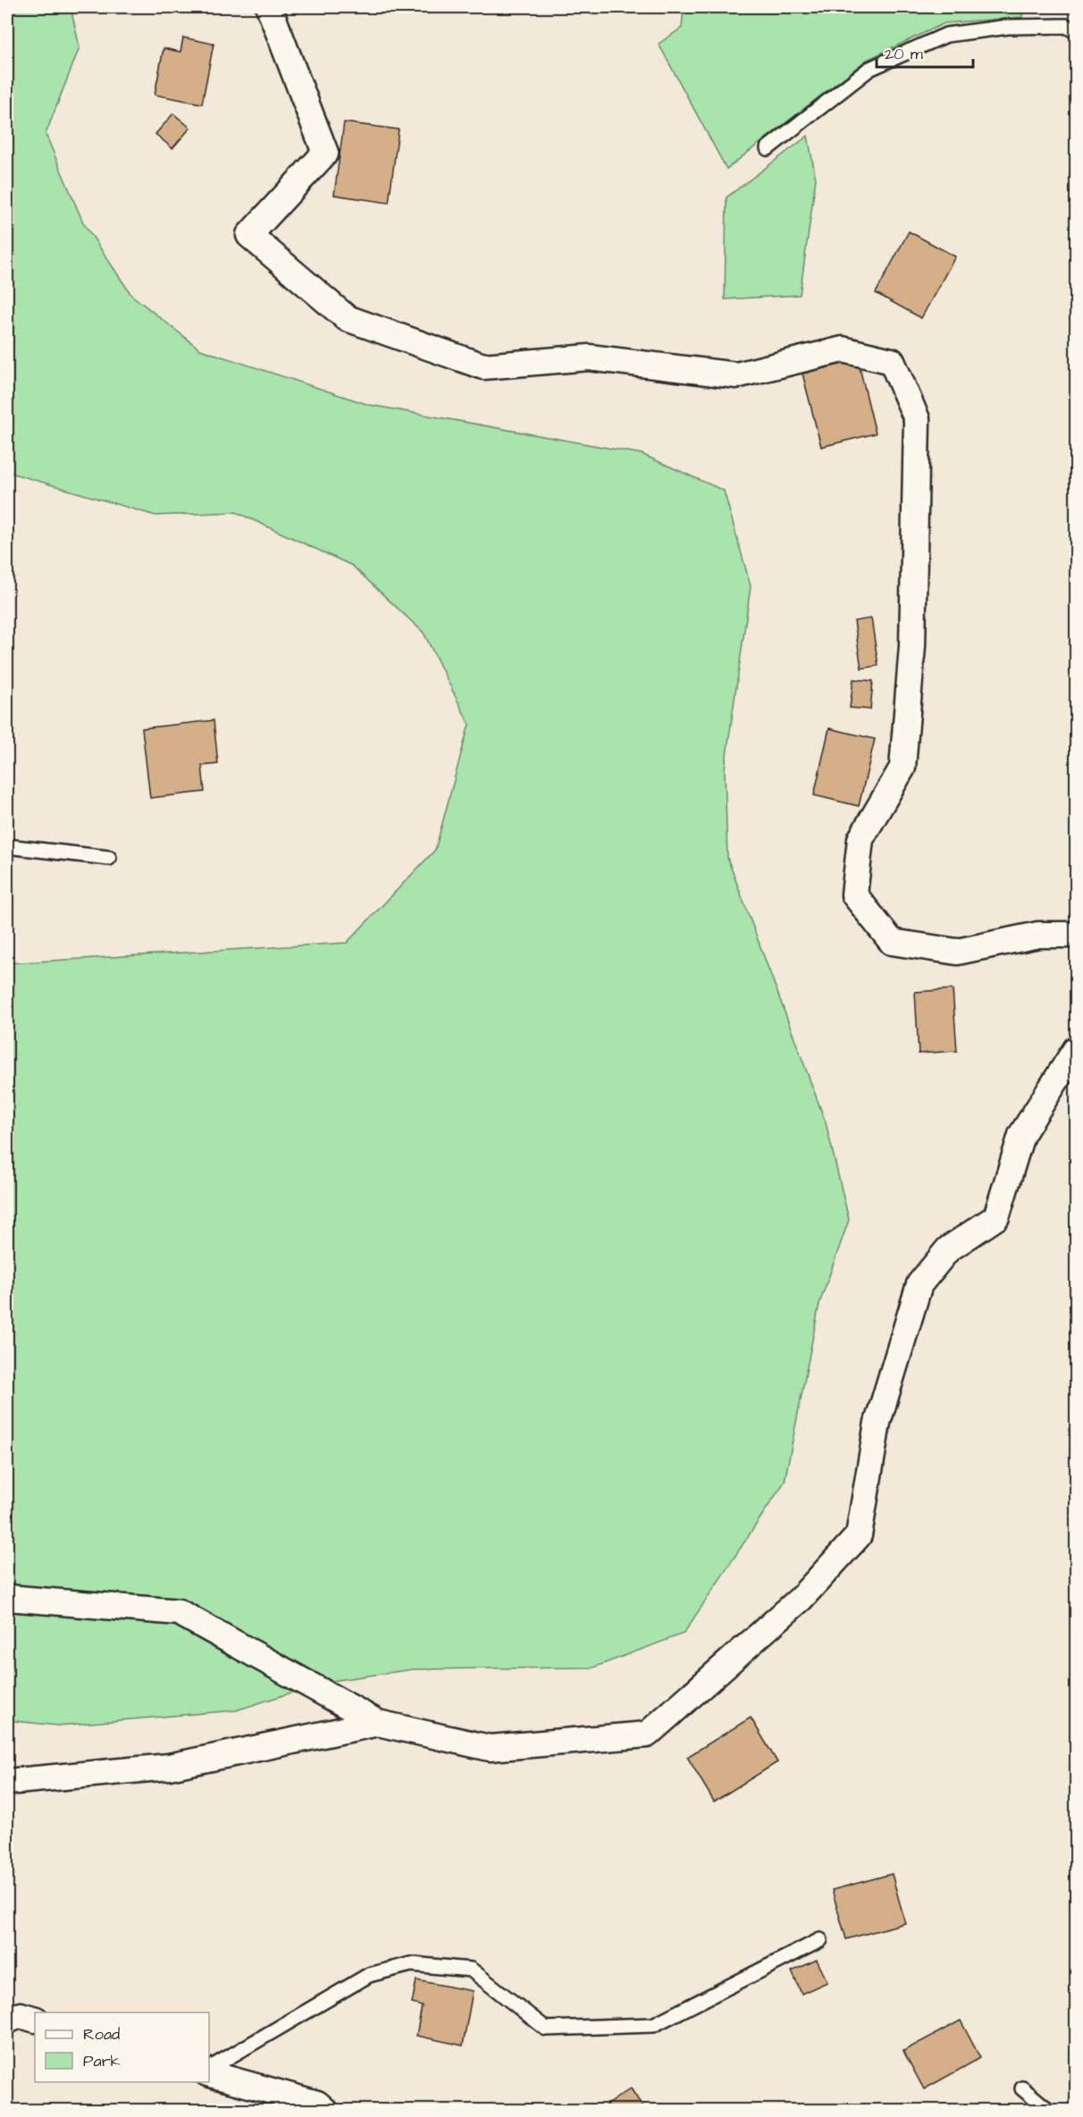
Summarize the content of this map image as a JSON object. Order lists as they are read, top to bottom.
{
  "legend": ["Road", "Park"],
  "scale_bar": "20 m"
}
